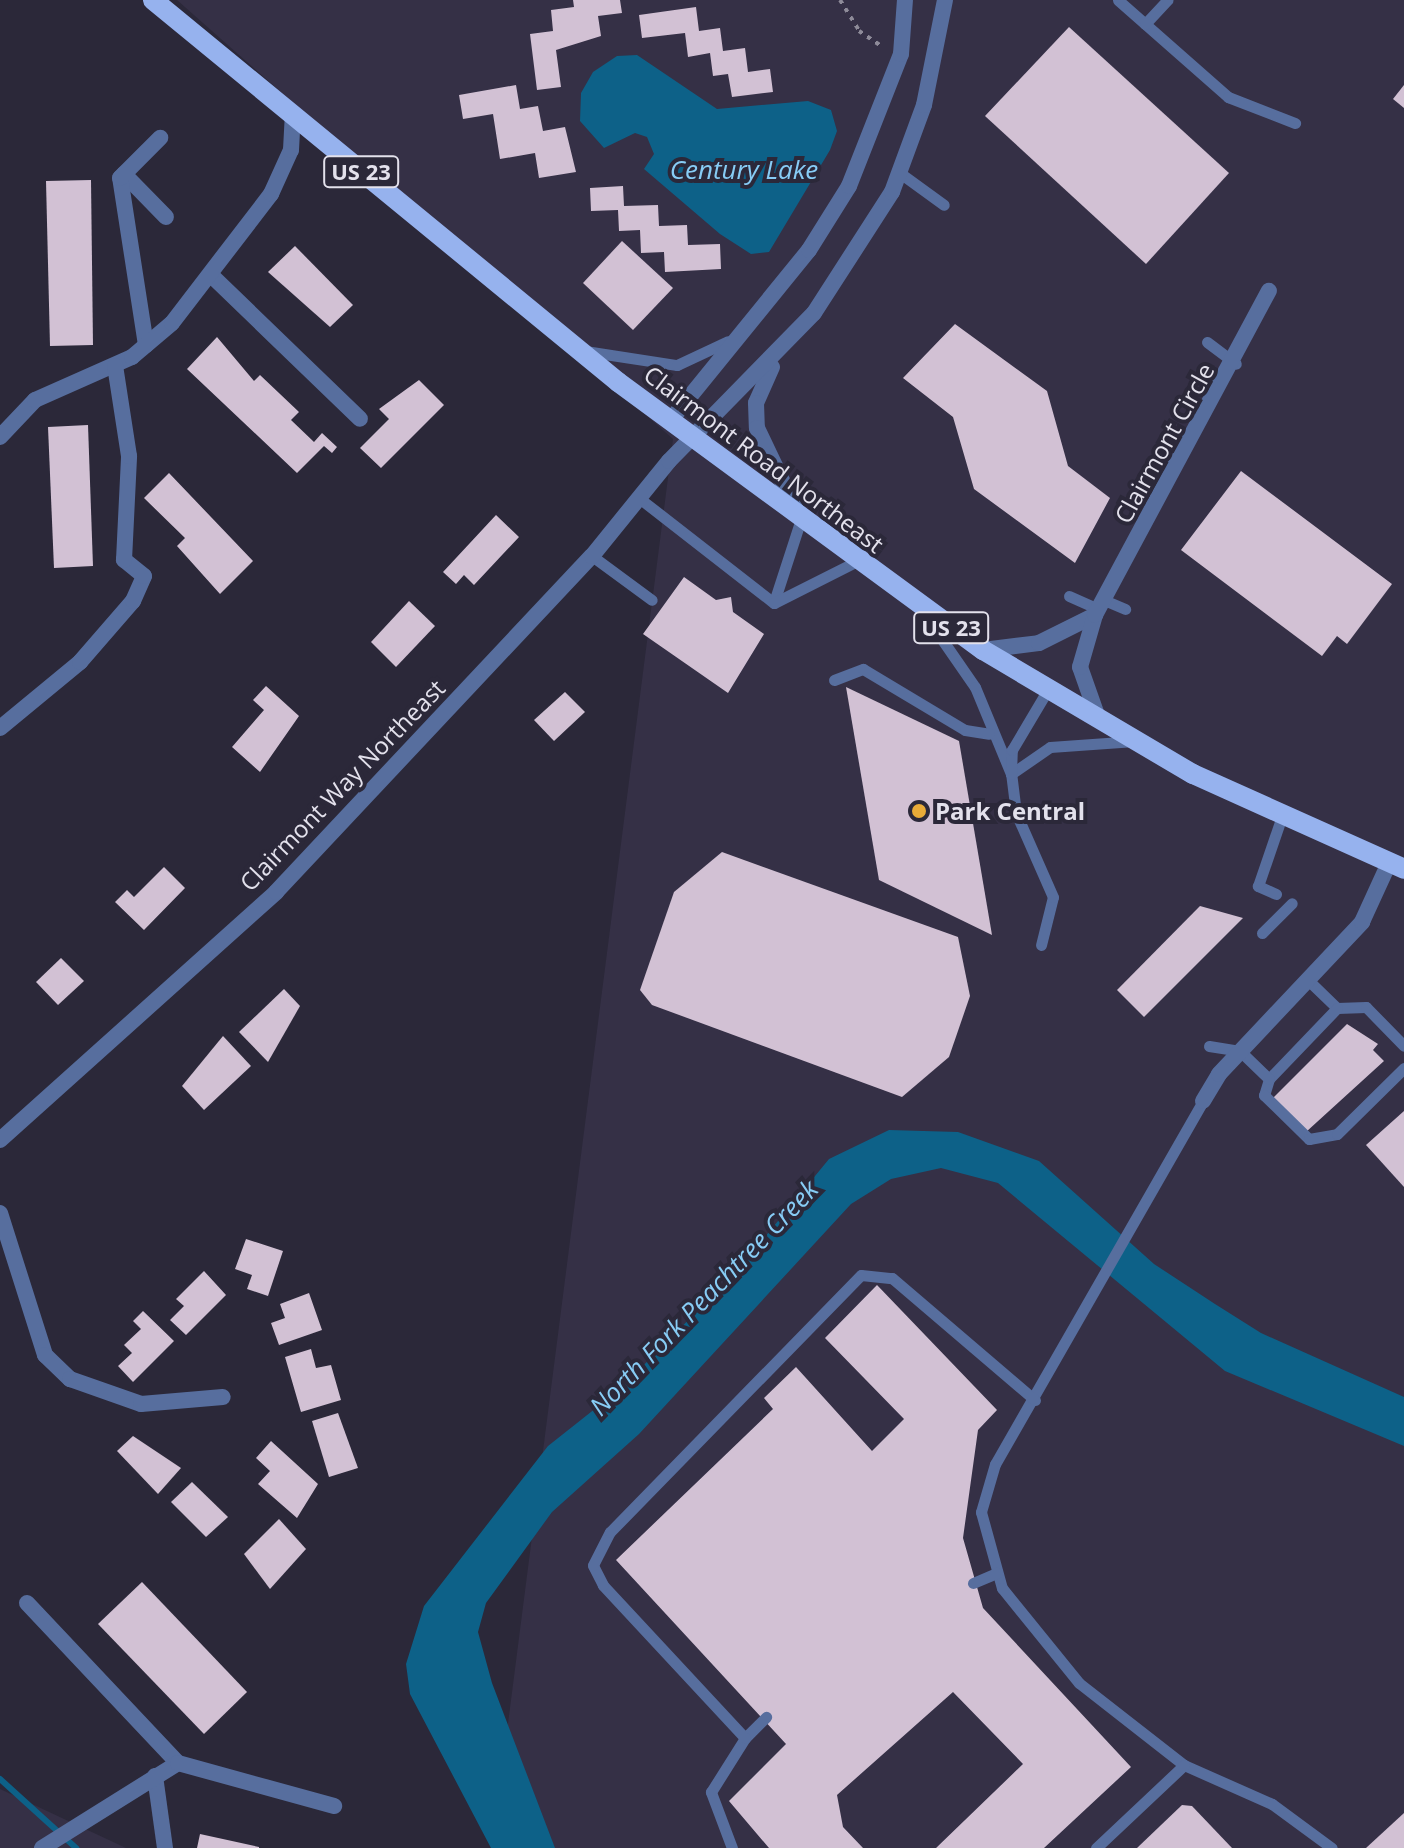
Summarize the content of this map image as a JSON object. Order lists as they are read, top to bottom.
{
  "streets": {
    "main road": ["US 23", "Clairmont Road Northeast"],
    "street": ["Clairmont Circle", "Clairmont Way Northeast"]
  },
  "crossings": [
    ["Clairmont Circle", "Clairmont Road Northeast"],
    ["Clairmont Road Northeast", "Clairmont Way Northeast"]
  ],
  "water": ["Century Lake", "North Fork Peachtree Creek"],
  "places": ["Park Central"]
}
